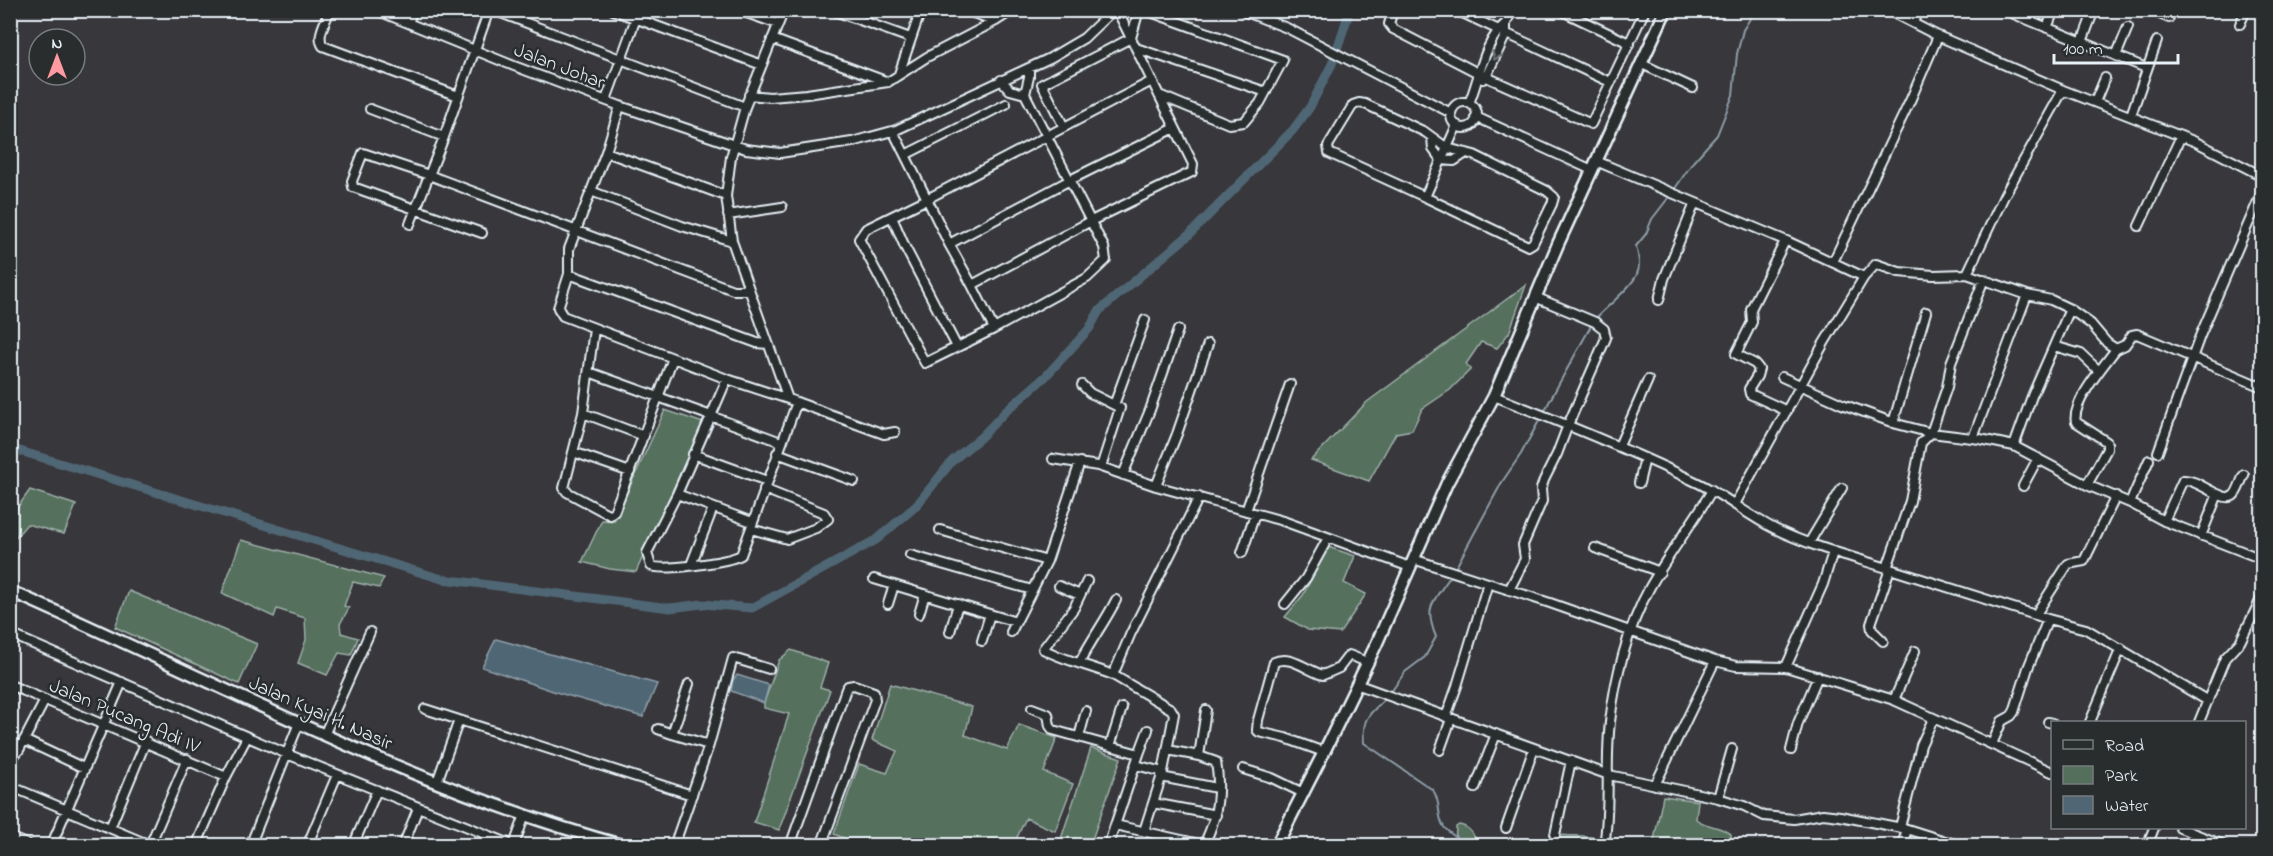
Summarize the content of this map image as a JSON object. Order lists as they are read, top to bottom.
{
  "streets": {
    "main road": ["Jalan Kyai H. Nasir"],
    "street": ["Jalan Johar", "Jalan Pucang Adi IV"]
  },
  "legend": ["Road", "Park", "Water"],
  "scale_bar": "100 m",
  "north": "top"
}
